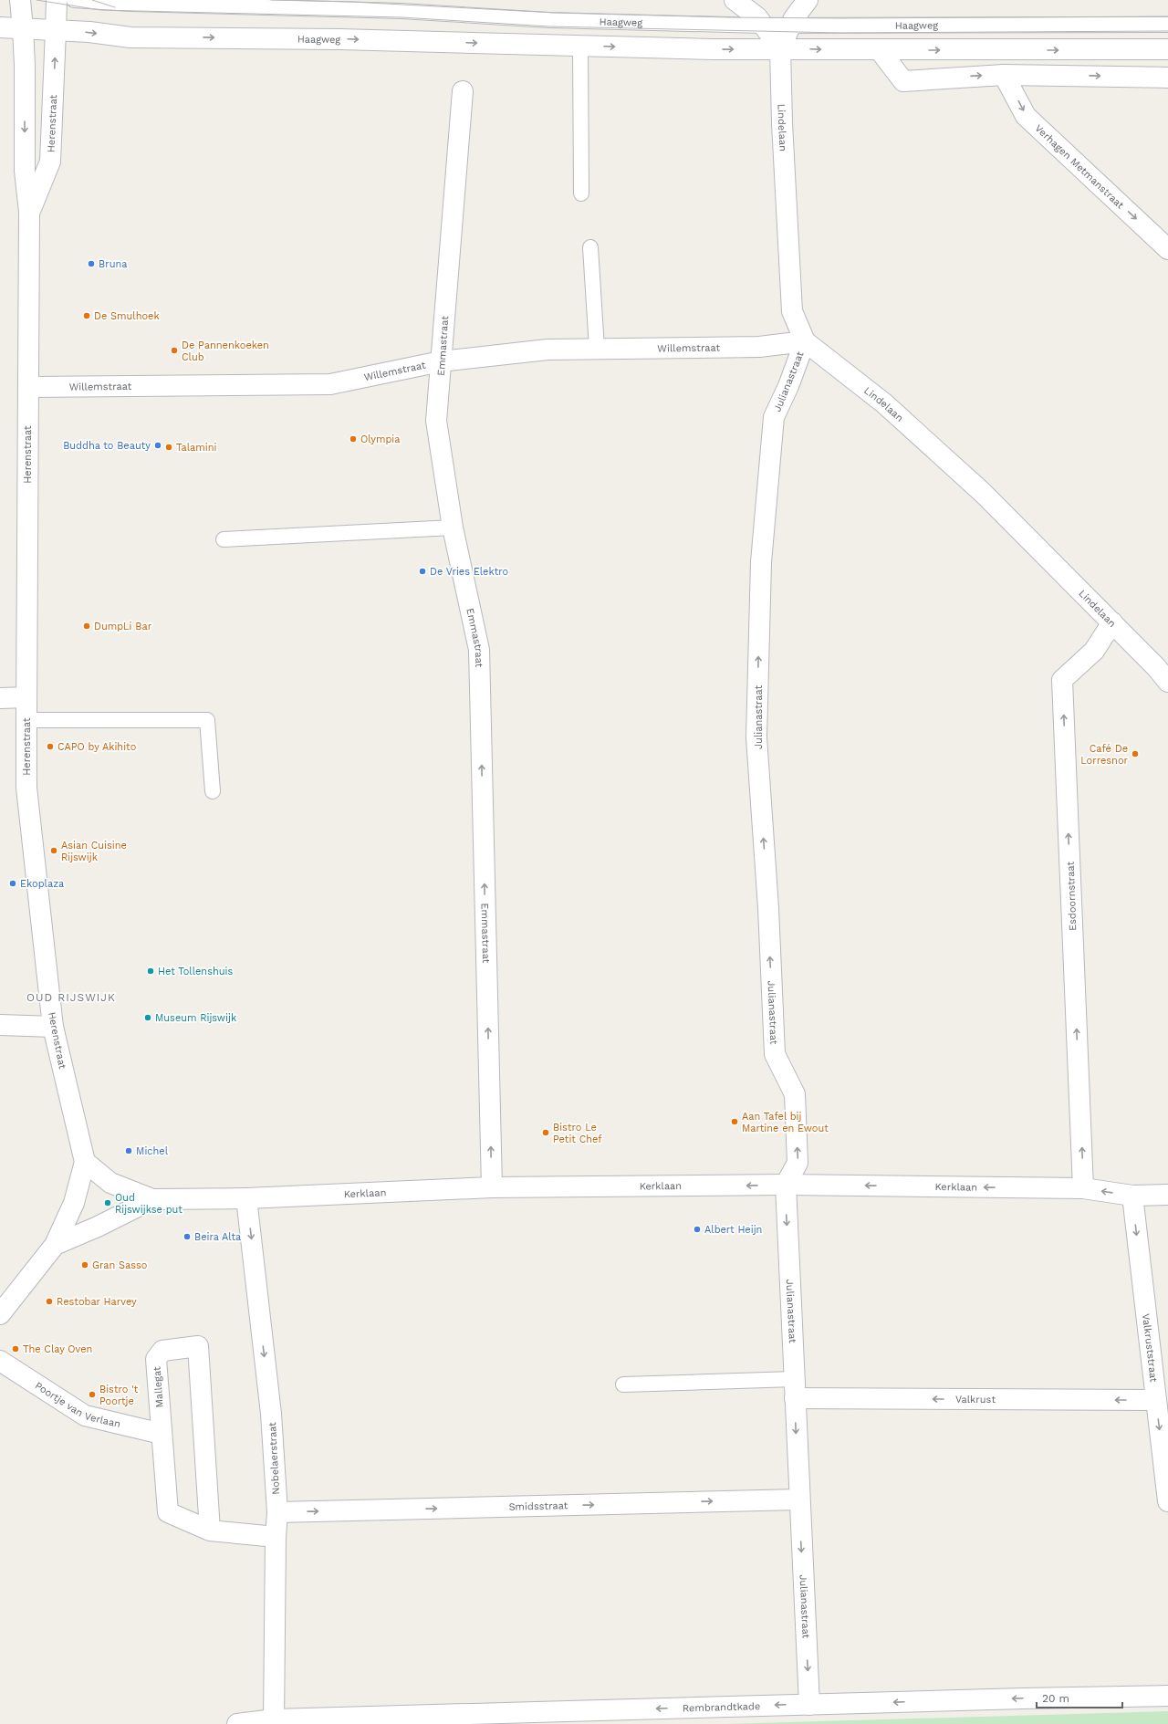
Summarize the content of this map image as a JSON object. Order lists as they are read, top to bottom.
{
  "streets": {
    "street": [
      "Haagweg",
      "Herenstraat",
      "Lindelaan",
      "Verhagen Metmanstraat",
      "Emmastraat",
      "Willemstraat",
      "Julianastraat",
      "Esdoornstraat",
      "Kerklaan",
      "Valkruststraat",
      "Mallegat",
      "Valkrust",
      "Poortje van Verlaan",
      "Nobelaerstraat",
      "Smidsstraat",
      "Rembrandtkade"
    ]
  },
  "crossings": [
    ["Haagweg", "Herenstraat"],
    ["Haagweg", "Lindelaan"],
    ["Herenstraat", "Willemstraat"],
    ["Herenstraat", "Kerklaan"],
    ["Lindelaan", "Willemstraat"],
    ["Lindelaan", "Julianastraat"],
    ["Lindelaan", "Esdoornstraat"],
    ["Emmastraat", "Willemstraat"],
    ["Emmastraat", "Kerklaan"],
    ["Willemstraat", "Julianastraat"],
    ["Julianastraat", "Kerklaan"],
    ["Julianastraat", "Valkrust"],
    ["Julianastraat", "Smidsstraat"],
    ["Julianastraat", "Rembrandtkade"],
    ["Esdoornstraat", "Kerklaan"],
    ["Kerklaan", "Valkruststraat"],
    ["Kerklaan", "Nobelaerstraat"],
    ["Valkruststraat", "Valkrust"],
    ["Mallegat", "Poortje van Verlaan"],
    ["Mallegat", "Nobelaerstraat"],
    ["Nobelaerstraat", "Smidsstraat"],
    ["Nobelaerstraat", "Rembrandtkade"]
  ],
  "one_way": [
    "Haagweg",
    "Verhagen Metmanstraat",
    "Emmastraat",
    "Esdoornstraat",
    "Kerklaan",
    "Valkruststraat",
    "Valkrust",
    "Nobelaerstraat",
    "Smidsstraat",
    "Rembrandtkade"
  ],
  "districts": ["OUD RIJSWIJK"],
  "places": [
    "Bruna",
    "De Smulhoek",
    "De Pannenkoeken Club",
    "Olympia",
    "Buddha to Beauty",
    "Talamini",
    "De Vries Elektro",
    "DumpLi Bar",
    "CAPO by Akihito",
    "Café De Lorresnor",
    "Asian Cuisine Rijswijk",
    "Ekoplaza",
    "Het Tollenshuis",
    "Museum Rijswijk",
    "Aan Tafel bij Martine en Ewout",
    "Bistro Le Petit Chef",
    "Michel",
    "Oud Rijswijkse put",
    "Albert Heijn",
    "Beira Alta",
    "Gran Sasso",
    "Restobar Harvey",
    "The Clay Oven",
    "Bistro 't Poortje"
  ],
  "scale_bar": "20 m"
}
